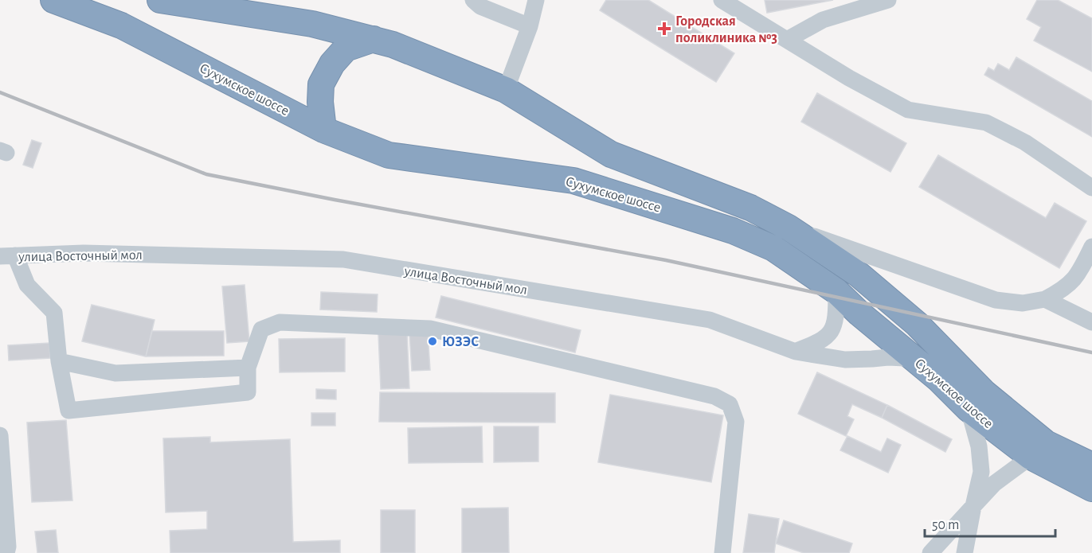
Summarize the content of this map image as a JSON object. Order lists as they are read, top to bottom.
{
  "streets": {
    "highway": ["Сухумское шоссе"],
    "street": ["улица Восточный мол"]
  },
  "crossings": [
    ["Сухумское шоссе", "улица Восточный мол"]
  ],
  "places": {
    "health": ["Городская поликлиника №3"],
    "other": ["ЮЗЭС"]
  },
  "scale_bar": "50 m"
}
